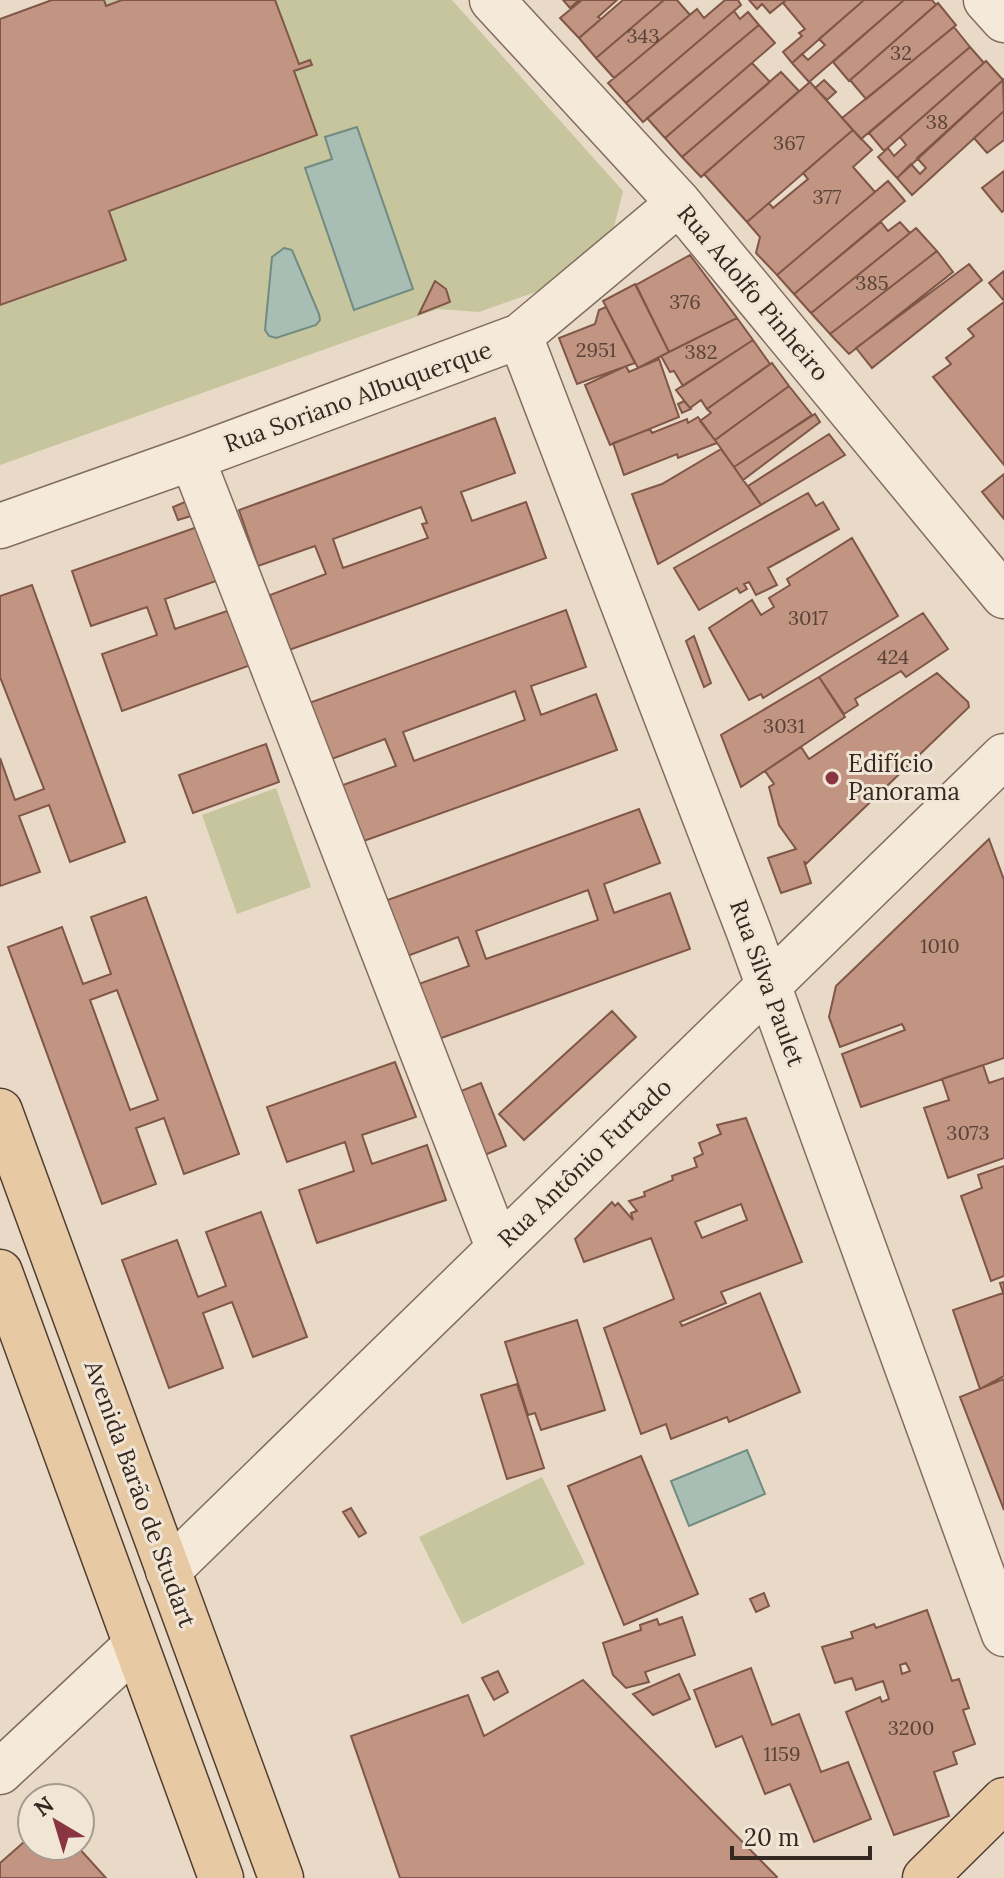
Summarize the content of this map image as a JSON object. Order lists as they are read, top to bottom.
{
  "streets": {
    "main road": ["Avenida Barão de Studart"],
    "street": [
      "Rua Adolfo Pinheiro",
      "Rua Soriano Albuquerque",
      "Rua Silva Paulet",
      "Rua Antônio Furtado"
    ]
  },
  "crossings": [
    ["Rua Adolfo Pinheiro", "Rua Soriano Albuquerque"],
    ["Rua Soriano Albuquerque", "Rua Silva Paulet"],
    ["Rua Silva Paulet", "Rua Antônio Furtado"],
    ["Rua Antônio Furtado", "Avenida Barão de Studart"]
  ],
  "places": ["Edifício Panorama"],
  "house_numbers": [
    "343",
    "32",
    "38",
    "367",
    "377",
    "385",
    "376",
    "2951",
    "382",
    "3017",
    "424",
    "3031",
    "1010",
    "3073",
    "3200",
    "1159"
  ],
  "scale_bar": "20 m",
  "north": "top left"
}
